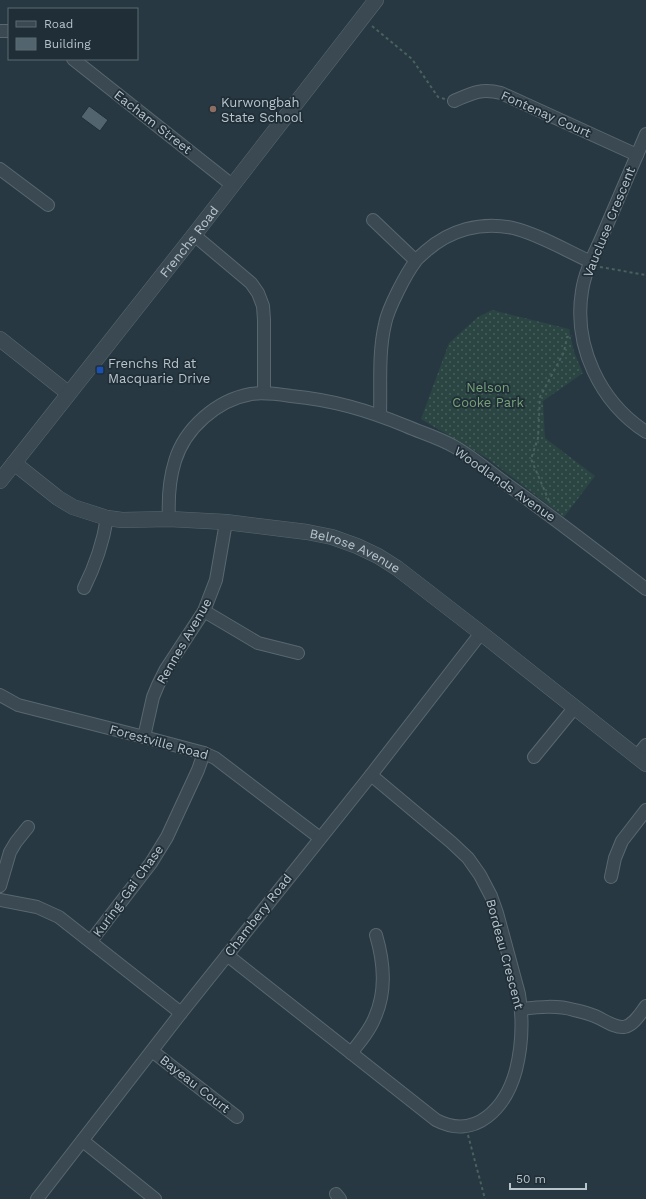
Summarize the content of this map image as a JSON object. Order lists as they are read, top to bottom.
{
  "streets": {
    "street": [
      "Fontenay Court",
      "Eacham Street",
      "Vaucluse Crescent",
      "Frenchs Road",
      "Woodlands Avenue",
      "Belrose Avenue",
      "Rennes Avenue",
      "Forestville Road",
      "Kuring-Gai Chase",
      "Chambery Road",
      "Bordeau Crescent",
      "Bayeau Court"
    ]
  },
  "crossings": [
    ["Fontenay Court", "Vaucluse Crescent"],
    ["Eacham Street", "Frenchs Road"],
    ["Frenchs Road", "Belrose Avenue"],
    ["Woodlands Avenue", "Belrose Avenue"],
    ["Belrose Avenue", "Rennes Avenue"],
    ["Belrose Avenue", "Chambery Road"],
    ["Rennes Avenue", "Forestville Road"],
    ["Forestville Road", "Kuring-Gai Chase"],
    ["Forestville Road", "Chambery Road"],
    ["Chambery Road", "Bordeau Crescent"],
    ["Chambery Road", "Bayeau Court"]
  ],
  "parks": ["Nelson Cooke Park"],
  "places": {
    "other": ["Kurwongbah State School"],
    "transit": ["Frenchs Rd at Macquarie Drive"]
  },
  "legend": ["Road", "Building"],
  "scale_bar": "50 m"
}
